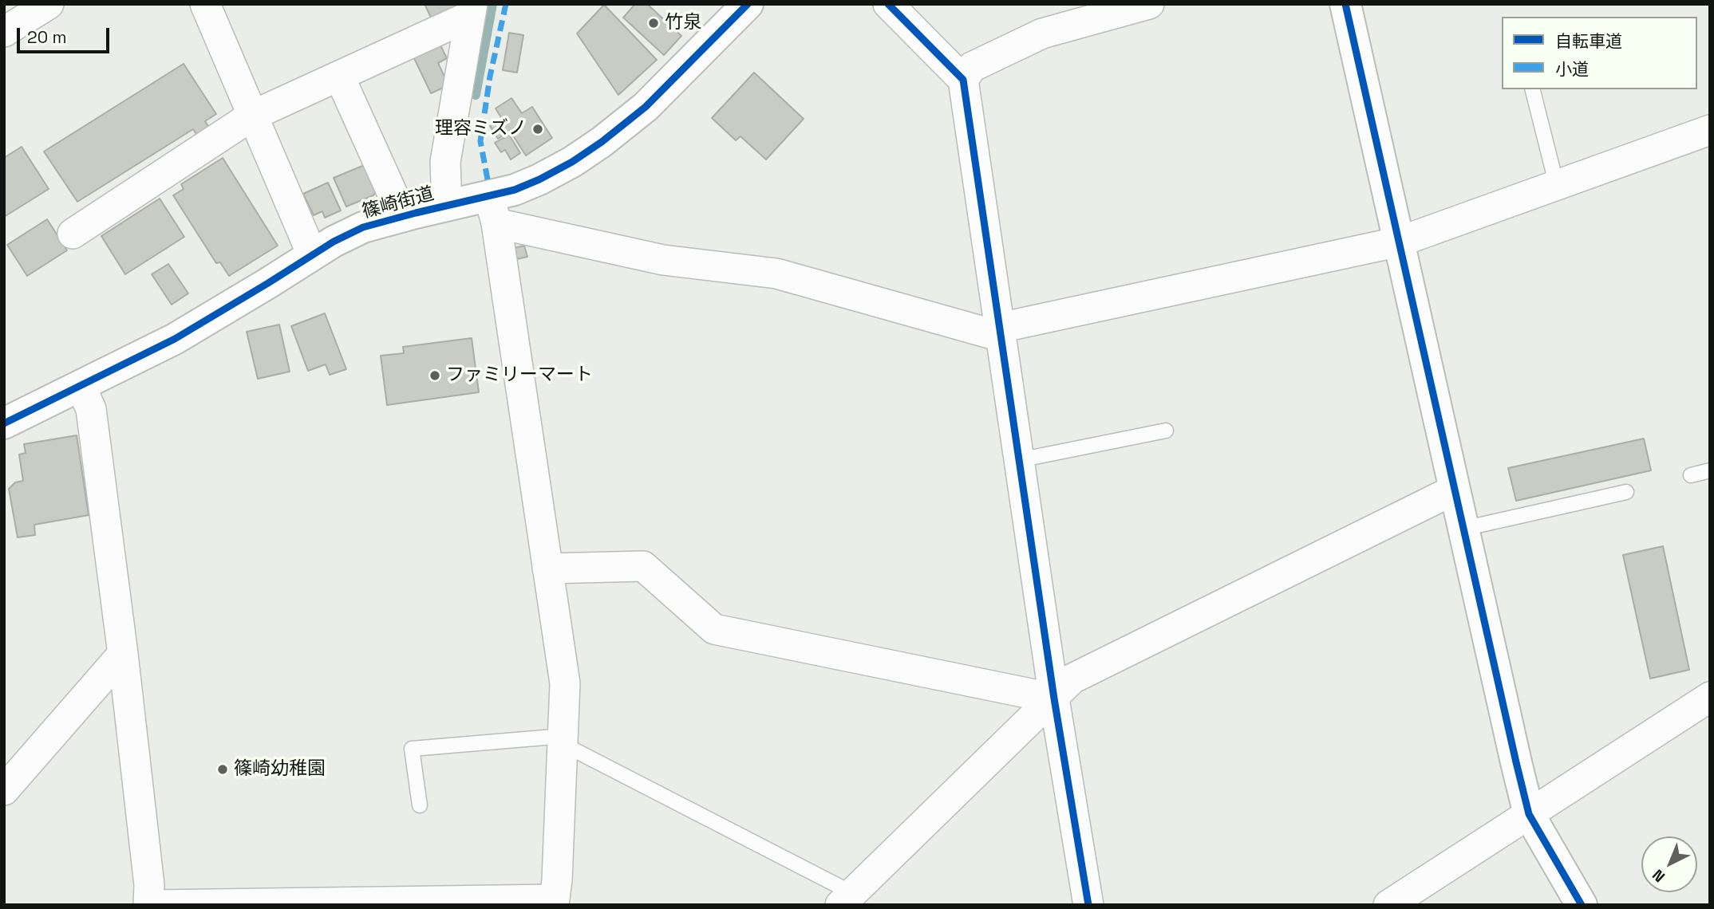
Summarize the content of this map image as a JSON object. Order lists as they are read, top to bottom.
{
  "streets": {
    "street": ["篠崎街道"]
  },
  "places": [
    "竹泉",
    "理容ミズノ",
    "ファミリーマート",
    "篠崎幼稚園"
  ],
  "legend": ["自転車道", "小道"],
  "scale_bar": "20 m",
  "north": "bottom left"
}
